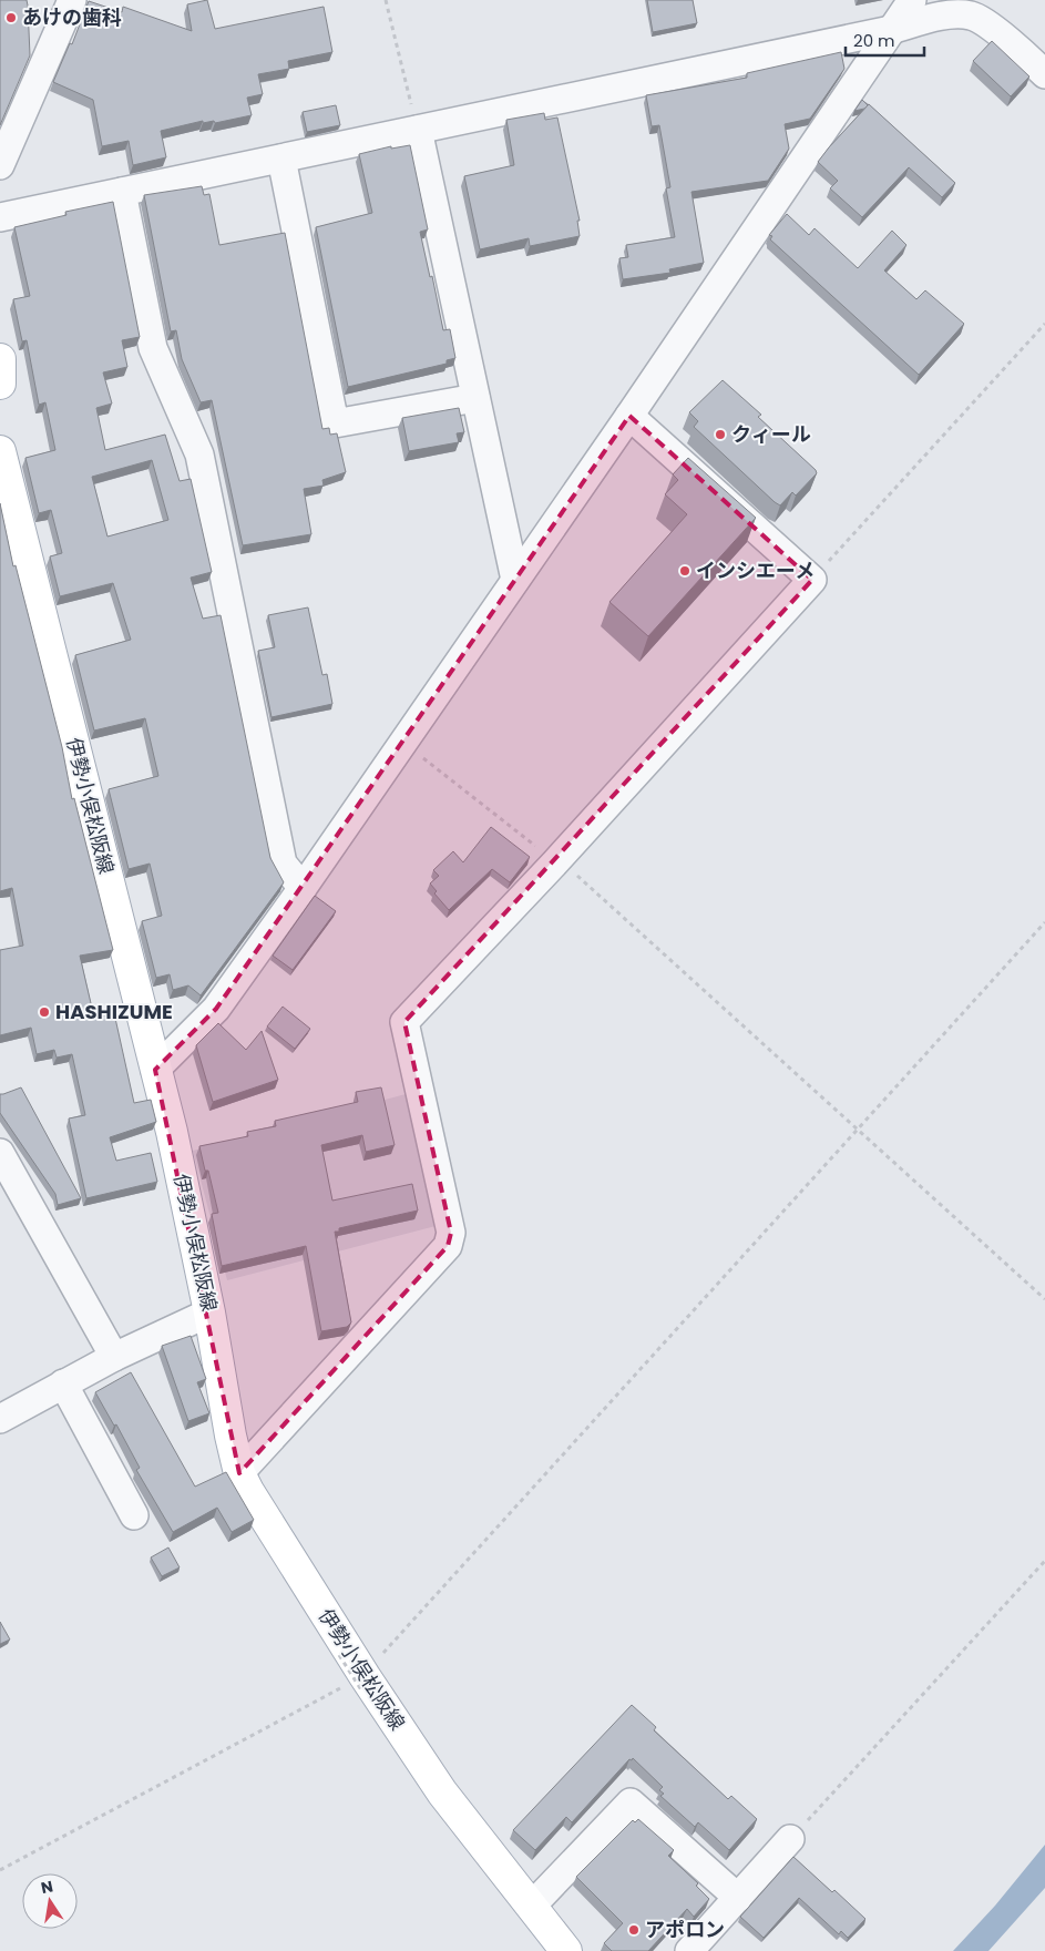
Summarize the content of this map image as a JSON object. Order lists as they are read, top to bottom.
{
  "streets": {
    "main road": ["伊勢小俣松阪線"]
  },
  "places": [
    "あけの歯科",
    "クィール",
    "インシエーメ",
    "HASHIZUME",
    "アポロン"
  ],
  "scale_bar": "20 m",
  "north": "top"
}
